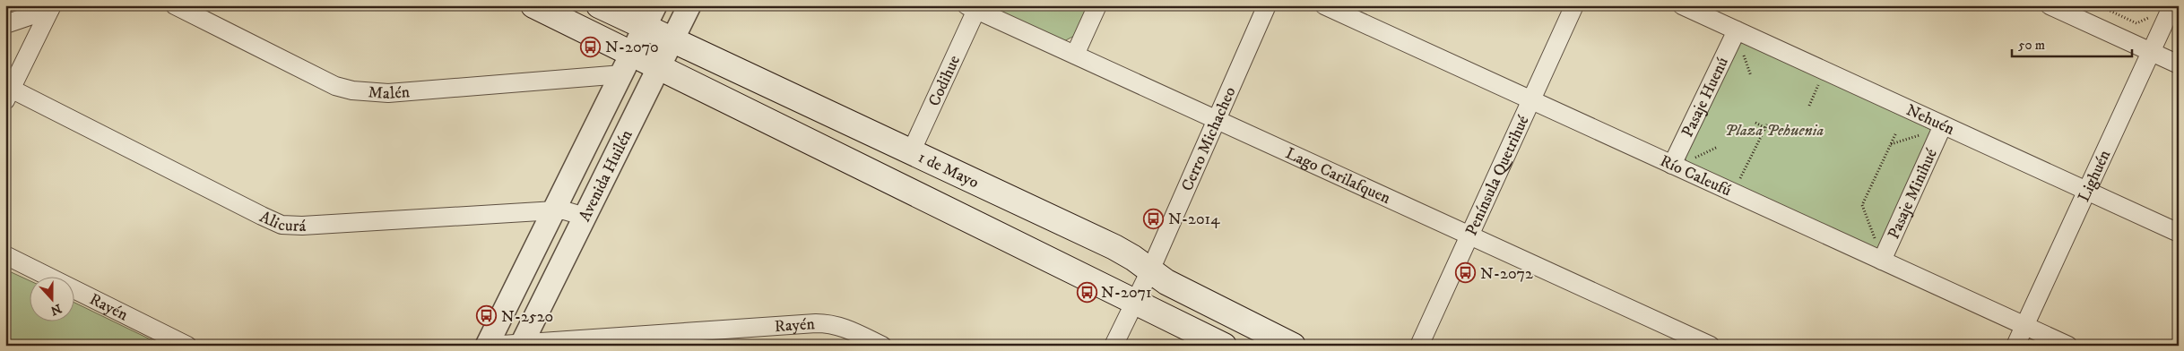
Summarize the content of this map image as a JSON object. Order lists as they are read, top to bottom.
{
  "streets": {
    "main road": ["1 de Mayo"],
    "street": [
      "Codihue",
      "Malén",
      "Pasaje Huenú",
      "Nehuén",
      "Cerro Michacheo",
      "Avenida Huilén",
      "Lago Carilafquen",
      "Península Quetrihué",
      "Río Caleufú",
      "Lighuén",
      "Pasaje Minihué",
      "Alicurá",
      "Rayén"
    ]
  },
  "crossings": [
    ["Codihue", "1 de Mayo"],
    ["Codihue", "Lago Carilafquen"],
    ["Malén", "Avenida Huilén"],
    ["Pasaje Huenú", "Nehuén"],
    ["Pasaje Huenú", "Río Caleufú"],
    ["Nehuén", "Lighuén"],
    ["Nehuén", "Pasaje Minihué"],
    ["Cerro Michacheo", "1 de Mayo"],
    ["Cerro Michacheo", "Lago Carilafquen"],
    ["1 de Mayo", "Avenida Huilén"],
    ["Avenida Huilén", "Alicurá"],
    ["Avenida Huilén", "Rayén"],
    ["Lago Carilafquen", "Península Quetrihué"],
    ["Península Quetrihué", "Río Caleufú"],
    ["Río Caleufú", "Lighuén"],
    ["Río Caleufú", "Pasaje Minihué"]
  ],
  "parks": ["Plaza Pehuenia"],
  "places": {
    "bus stop": [
      "N-2070",
      "N-2014",
      "N-2072",
      "N-2071",
      "N-2520"
    ]
  },
  "scale_bar": "50 m",
  "north": "bottom"
}
